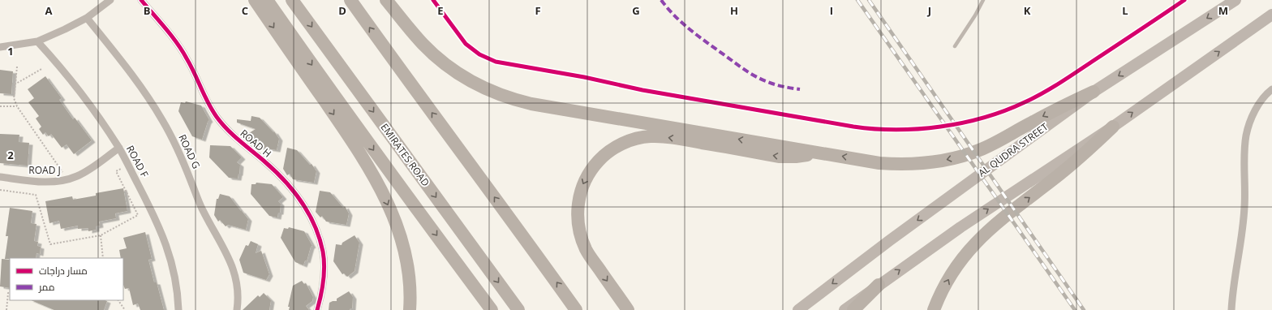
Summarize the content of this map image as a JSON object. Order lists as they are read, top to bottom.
{
  "streets": {
    "highway": ["EMIRATES ROAD"],
    "main road": ["AL QUDRA STREET"],
    "street": [
      "ROAD H",
      "ROAD G",
      "ROAD F",
      "ROAD J"
    ]
  },
  "crossings": [
    ["ROAD F", "ROAD J"]
  ],
  "legend": ["مسار دراجات", "ممر"],
  "grid": {
    "columns": [
      "A",
      "B",
      "C",
      "D",
      "E",
      "F",
      "G",
      "H",
      "I",
      "J",
      "K",
      "L",
      "M"
    ],
    "rows": ["1", "2"]
  }
}
